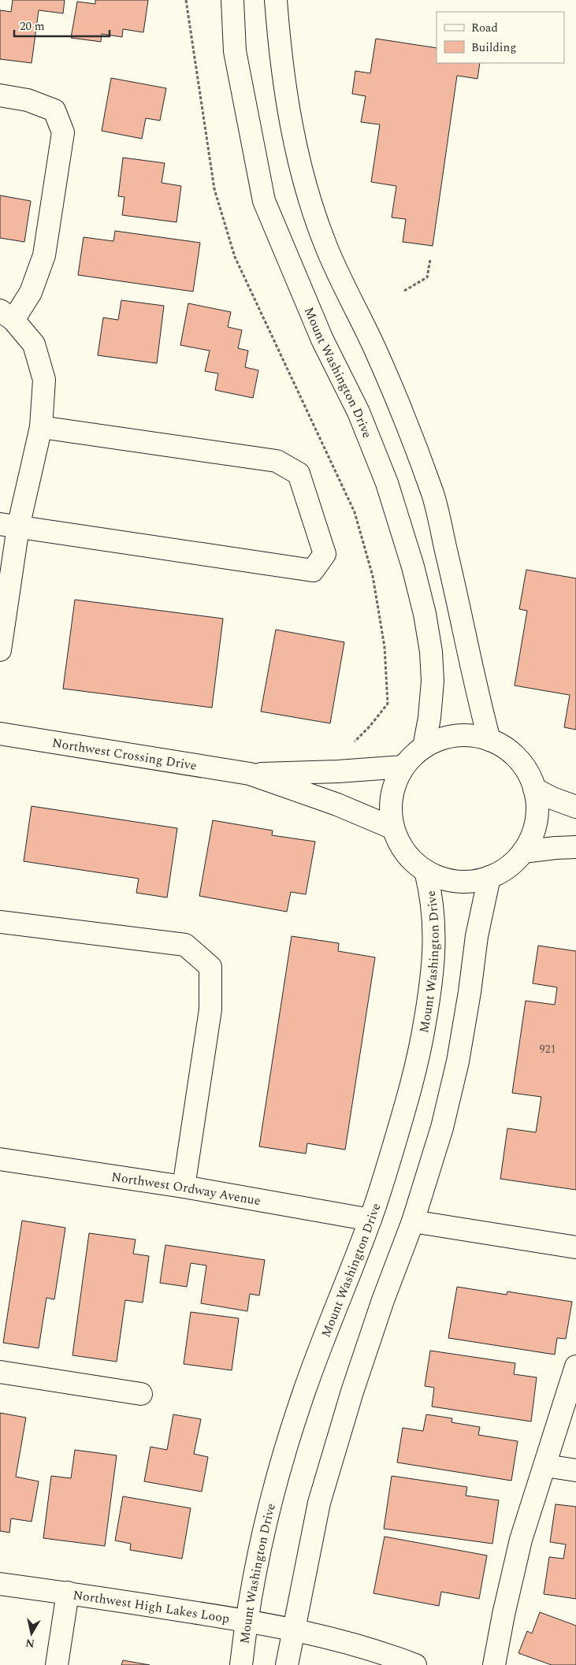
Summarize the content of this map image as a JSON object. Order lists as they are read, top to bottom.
{
  "streets": {
    "main road": [
      "Mount Washington Drive",
      "Northwest Crossing Drive",
      "Northwest Ordway Avenue",
      "Northwest High Lakes Loop"
    ]
  },
  "crossings": [
    ["Mount Washington Drive", "Northwest Ordway Avenue"],
    ["Mount Washington Drive", "Northwest High Lakes Loop"]
  ],
  "house_numbers": ["921"],
  "legend": ["Road", "Building"],
  "scale_bar": "20 m",
  "north": "bottom"
}
